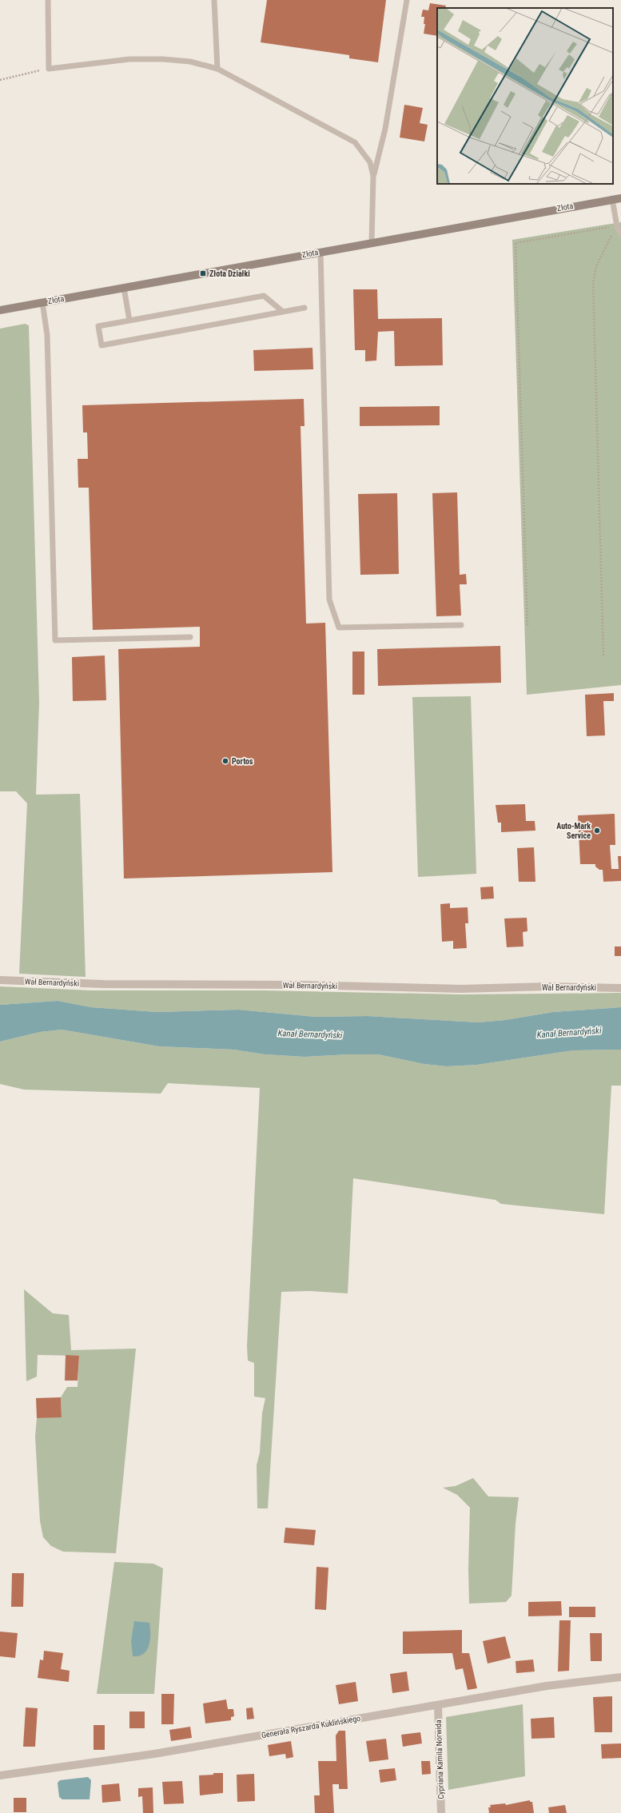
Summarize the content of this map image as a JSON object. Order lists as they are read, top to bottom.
{
  "streets": {
    "street": [
      "Złota",
      "Wał Bernardyński",
      "Generała Ryszarda Kuklińskiego",
      "Cypriana Kamila Norwida"
    ]
  },
  "crossings": [
    ["Generała Ryszarda Kuklińskiego", "Cypriana Kamila Norwida"]
  ],
  "water": ["Kanał Bernardyński"],
  "places": {
    "transit": ["Złota Działki"],
    "other": ["Portos", "Auto-Mark Service"]
  }
}
